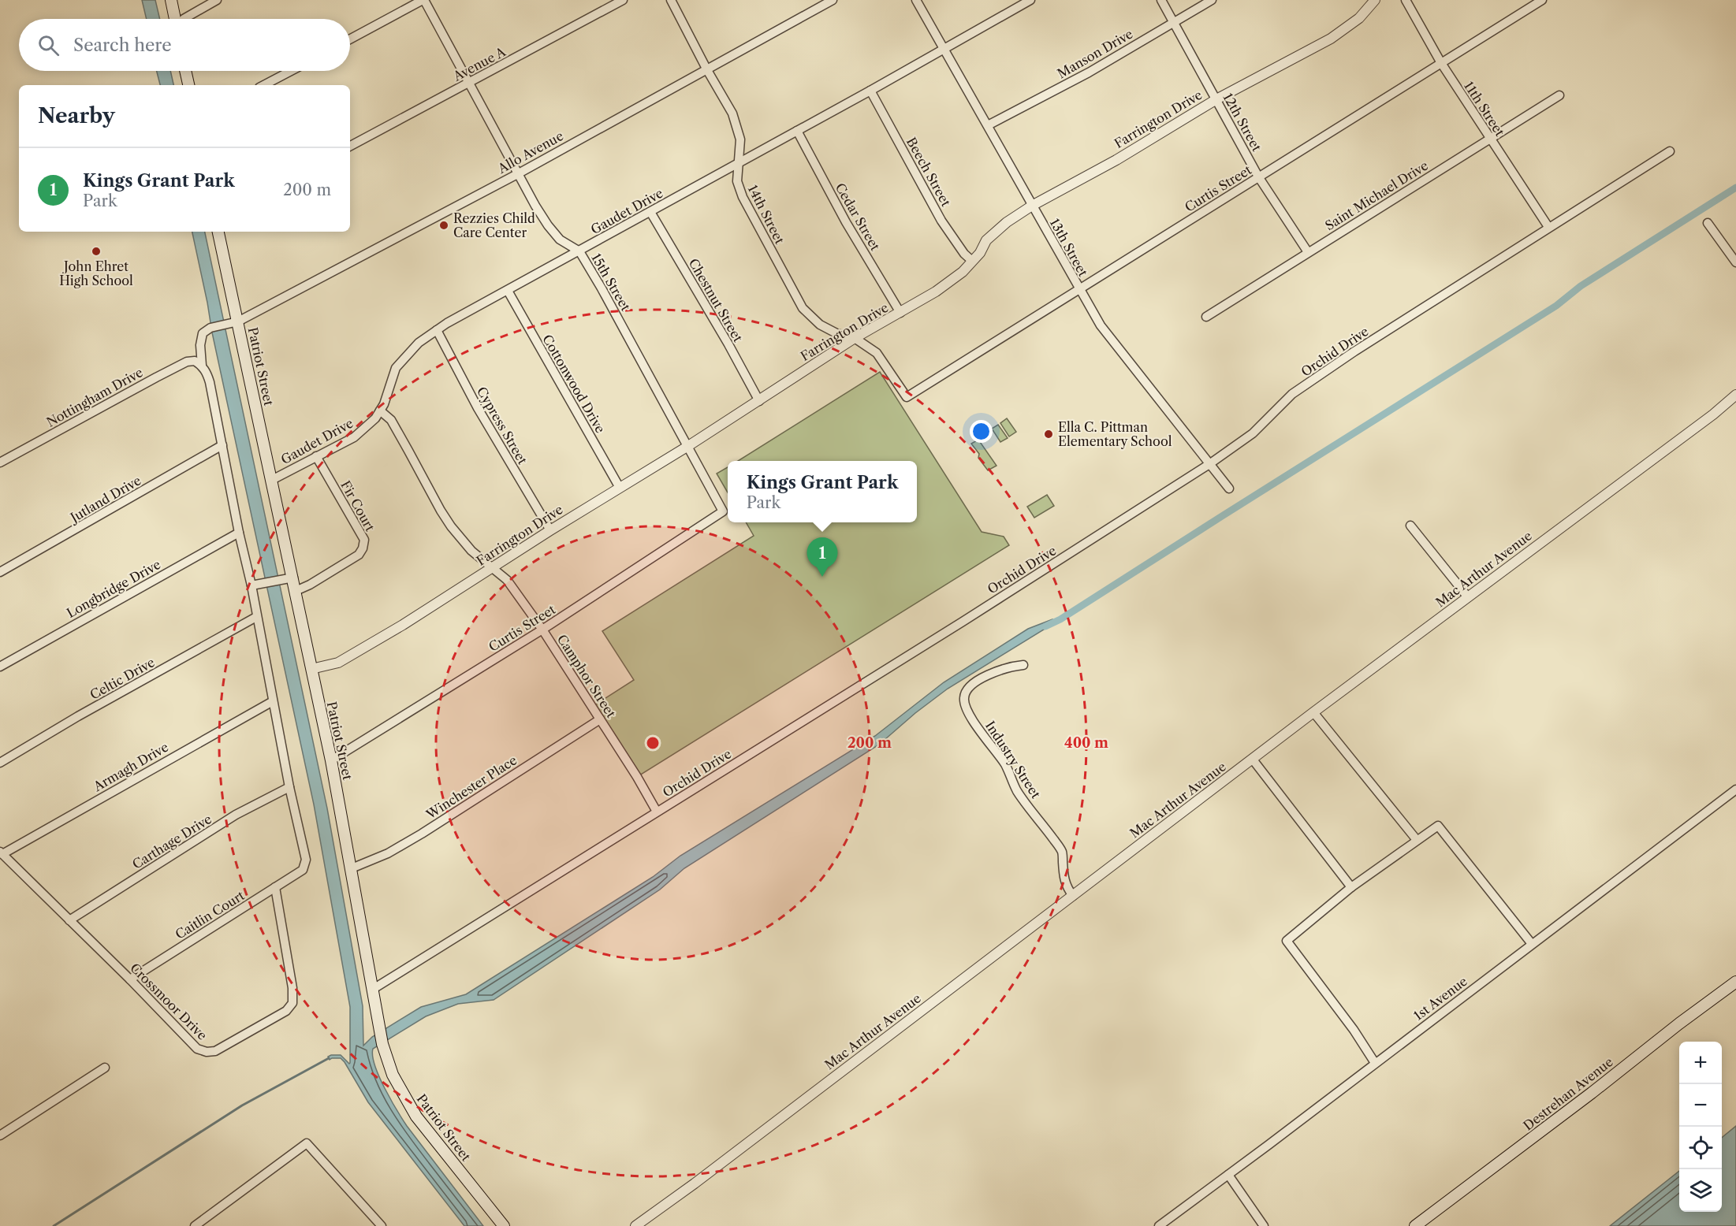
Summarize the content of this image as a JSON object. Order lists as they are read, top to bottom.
{
  "streets": {
    "main road": ["Patriot Street", "Destrehan Avenue"],
    "street": [
      "Manson Drive",
      "Avenue A",
      "11th Street",
      "Farrington Drive",
      "12th Street",
      "Allo Avenue",
      "Beech Street",
      "Curtis Street",
      "Saint Michael Drive",
      "Gaudet Drive",
      "14th Street",
      "Cedar Street",
      "13th Street",
      "15th Street",
      "Chestnut Street",
      "Orchid Drive",
      "Cottonwood Drive",
      "Nottingham Drive",
      "Cypress Street",
      "Jutland Drive",
      "Fir Court",
      "Mac Arthur Avenue",
      "Longbridge Drive",
      "Camphor Street",
      "Celtic Drive",
      "Industry Street",
      "Armagh Drive",
      "Winchester Place",
      "Carthage Drive",
      "Caitlin Court",
      "1st Avenue",
      "Crossmoor Drive"
    ]
  },
  "crossings": [
    ["Manson Drive", "12th Street"],
    ["Manson Drive", "13th Street"],
    ["Avenue A", "15th Street"],
    ["11th Street", "Curtis Street"],
    ["11th Street", "Saint Michael Drive"],
    ["11th Street", "Orchid Drive"],
    ["Farrington Drive", "12th Street"],
    ["Farrington Drive", "Beech Street"],
    ["Farrington Drive", "14th Street"],
    ["Farrington Drive", "Cedar Street"],
    ["Farrington Drive", "13th Street"],
    ["Farrington Drive", "15th Street"],
    ["Farrington Drive", "Chestnut Street"],
    ["Farrington Drive", "Patriot Street"],
    ["Farrington Drive", "Cottonwood Drive"],
    ["Farrington Drive", "Cypress Street"],
    ["Farrington Drive", "Camphor Street"],
    ["12th Street", "Curtis Street"],
    ["12th Street", "Saint Michael Drive"],
    ["Allo Avenue", "14th Street"],
    ["Allo Avenue", "15th Street"],
    ["Allo Avenue", "Patriot Street"],
    ["Allo Avenue", "Nottingham Drive"],
    ["Beech Street", "Gaudet Drive"],
    ["Curtis Street", "14th Street"],
    ["Curtis Street", "13th Street"],
    ["Curtis Street", "15th Street"],
    ["Curtis Street", "Patriot Street"],
    ["Curtis Street", "Camphor Street"],
    ["Gaudet Drive", "14th Street"],
    ["Gaudet Drive", "Cedar Street"],
    ["Gaudet Drive", "13th Street"],
    ["Gaudet Drive", "15th Street"],
    ["Gaudet Drive", "Chestnut Street"],
    ["Gaudet Drive", "Patriot Street"],
    ["Gaudet Drive", "Cottonwood Drive"],
    ["Gaudet Drive", "Cypress Street"],
    ["Gaudet Drive", "Fir Court"],
    ["Gaudet Drive", "Camphor Street"],
    ["13th Street", "Orchid Drive"],
    ["Orchid Drive", "Patriot Street"],
    ["Orchid Drive", "Camphor Street"],
    ["Patriot Street", "Fir Court"],
    ["Patriot Street", "Winchester Place"],
    ["Mac Arthur Avenue", "Industry Street"],
    ["Camphor Street", "Winchester Place"],
    ["Armagh Drive", "Crossmoor Drive"],
    ["Carthage Drive", "Caitlin Court"],
    ["Carthage Drive", "Crossmoor Drive"],
    ["Caitlin Court", "Crossmoor Drive"]
  ],
  "places": ["Rezzies Child Care Center", "John Ehret High School", "Ella C. Pittman Elementary School"],
  "page": {
    "search": "Search here",
    "heading": "Nearby",
    "list": [
      {
        "mark": "1",
        "name": "Kings Grant Park",
        "note": "Park",
        "value": "200 m"
      }
    ],
    "popup": ["Kings Grant Park", "Park"],
    "pins": "1",
    "map_buttons": ["+", "−"]
  },
  "rings": ["200 m", "400 m"]
}
